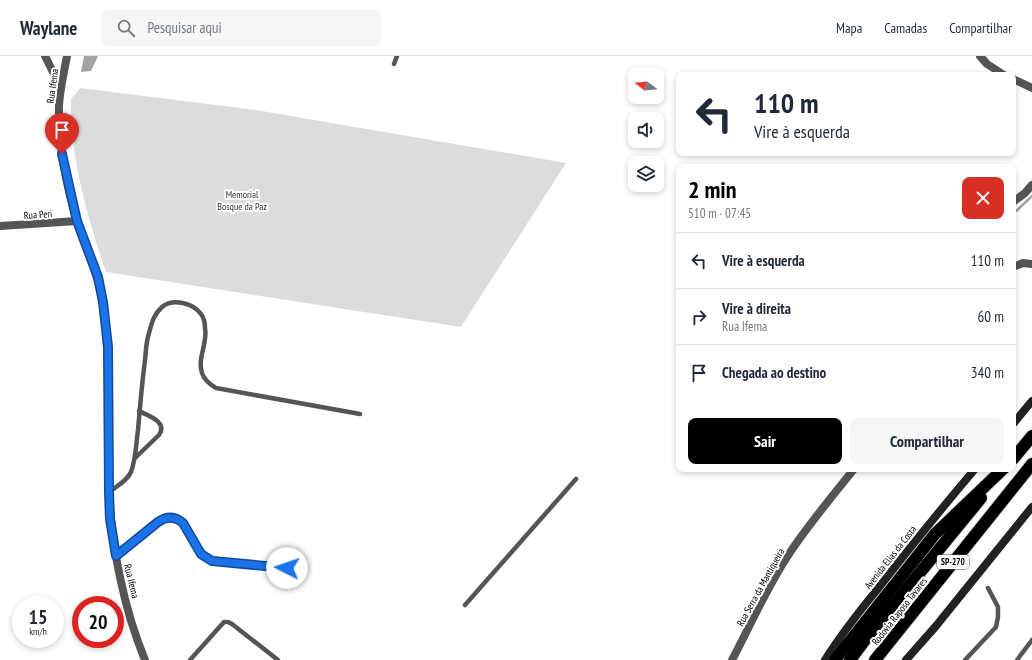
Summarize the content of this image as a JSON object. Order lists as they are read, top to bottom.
{
  "streets": {
    "highway": ["SP-270", "Rodovia Raposo Tavares"],
    "main road": ["Avenida Elias da Costa"],
    "street": ["Rua Ifema", "Rua Peri", "Rua Serra da Mantiqueira"]
  },
  "crossings": [
    ["Rua Ifema", "Rua Peri"]
  ],
  "parks": ["Memorial Bosque da Paz"],
  "north": "left",
  "page": {
    "header": "Waylane",
    "search": "Pesquisar aqui",
    "nav": ["Mapa", "Camadas", "Compartilhar"],
    "turn": ["110 m", "Vire à esquerda"],
    "heading": ["2 min", "510 m · 07:45"],
    "list": [
      {
        "name": "Vire à esquerda",
        "value": "110 m"
      },
      {
        "name": "Vire à direita",
        "note": "Rua Ifema",
        "value": "60 m"
      },
      {
        "name": "Chegada ao destino",
        "value": "340 m"
      }
    ],
    "buttons": ["Sair", "Compartilhar"],
    "speed": "15 km/h",
    "limit": "20"
  }
}
